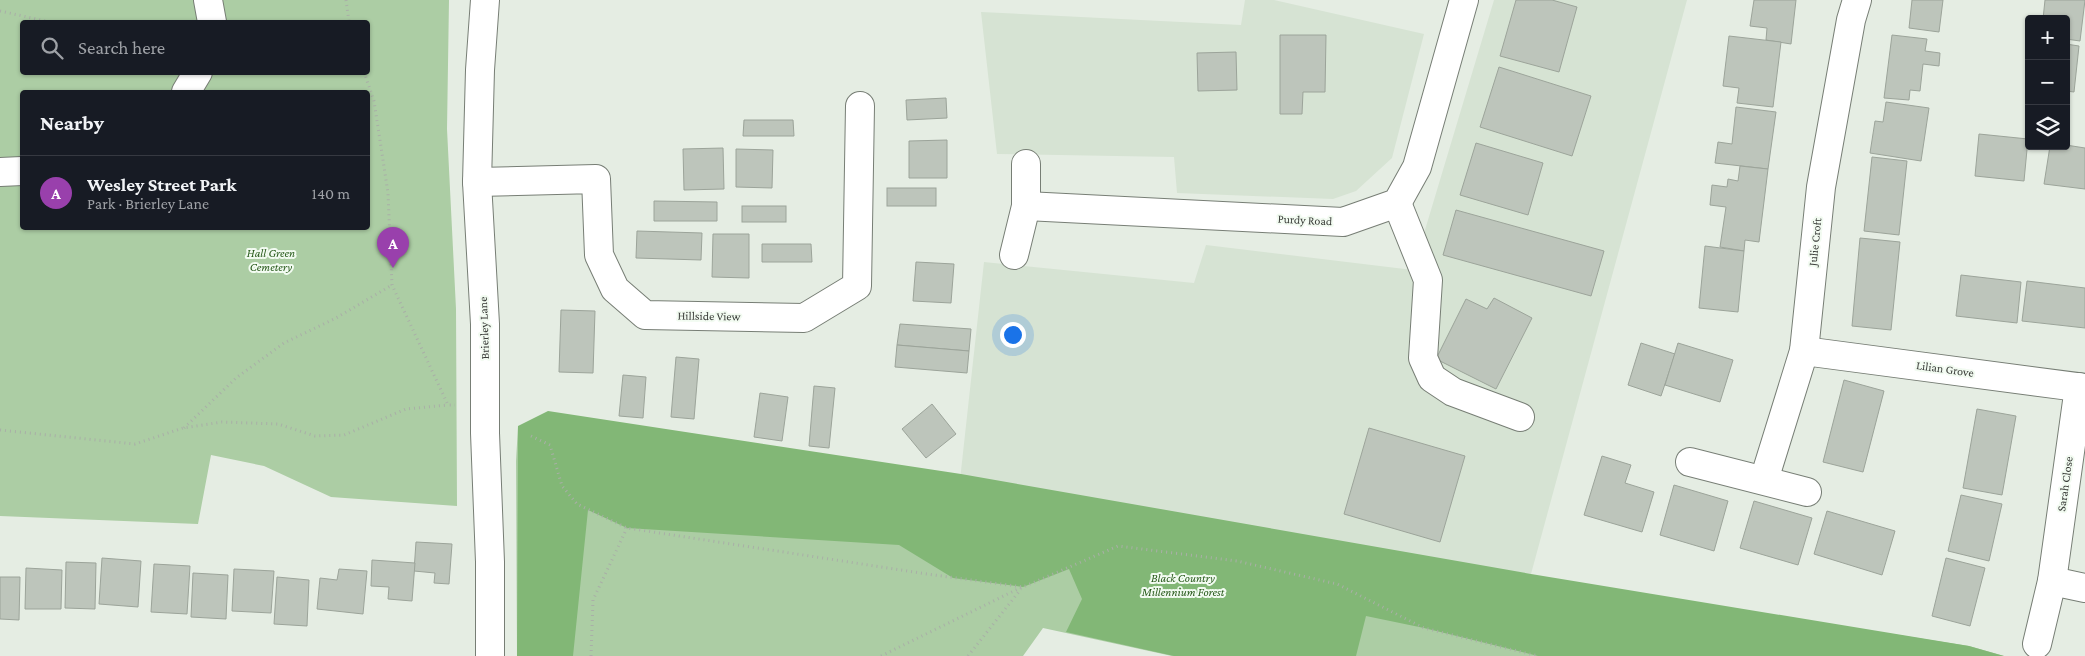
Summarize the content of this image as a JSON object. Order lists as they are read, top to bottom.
{
  "streets": {
    "street": [
      "Purdy Road",
      "Julie Croft",
      "Hillside View",
      "Brierley Lane",
      "Lilian Grove",
      "Sarah Close"
    ]
  },
  "crossings": [
    ["Julie Croft", "Lilian Grove"],
    ["Hillside View", "Brierley Lane"],
    ["Lilian Grove", "Sarah Close"]
  ],
  "parks": ["Hall Green Cemetery", "Black Country Millennium Forest"],
  "page": {
    "map_buttons": ["+", "−"],
    "search": "Search here",
    "heading": "Nearby",
    "list": [
      {
        "mark": "A",
        "name": "Wesley Street Park",
        "note": "Park · Brierley Lane",
        "value": "140 m"
      }
    ],
    "pins": "A"
  }
}
